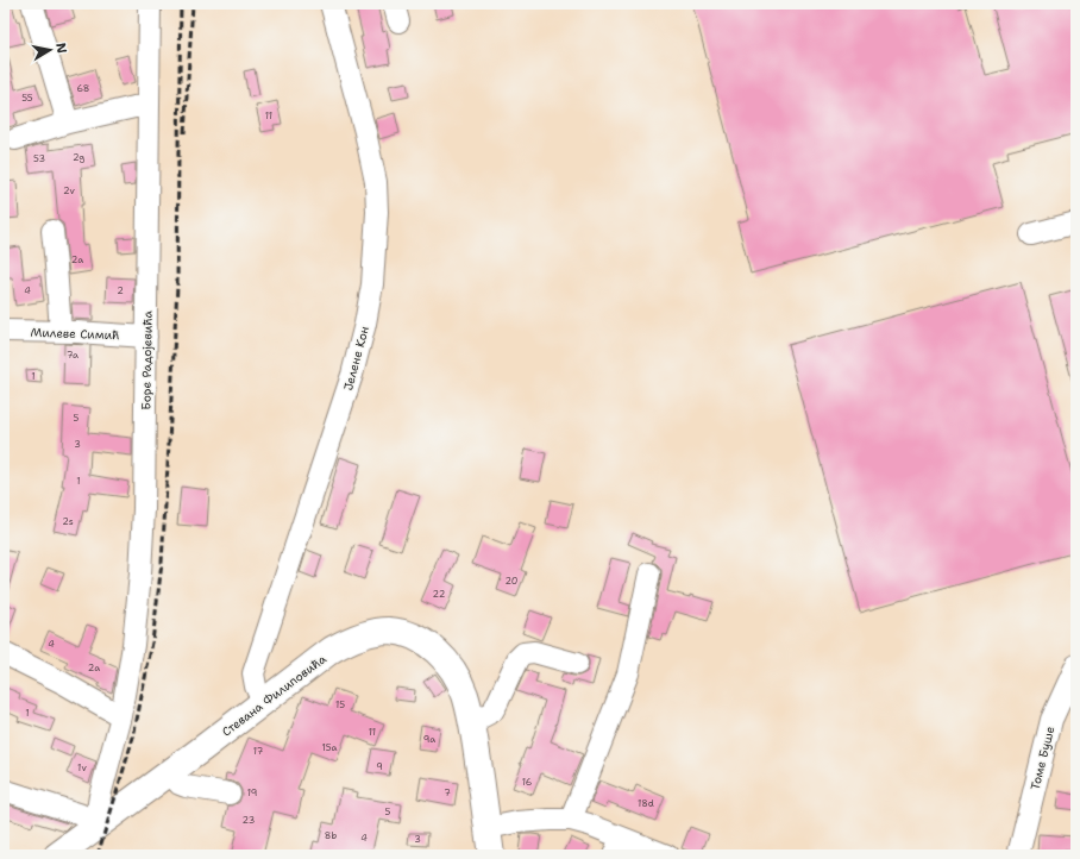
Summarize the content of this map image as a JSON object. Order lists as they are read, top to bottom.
{
  "streets": {
    "main road": ["Стевана Филиповића"],
    "street": [
      "Милеве Симић",
      "Јелене Кон",
      "Боре Радојевића",
      "Томе Буше"
    ]
  },
  "crossings": [
    ["Милеве Симић", "Боре Радојевића"],
    ["Јелене Кон", "Стевана Филиповића"],
    ["Боре Радојевића", "Стевана Филиповића"]
  ],
  "house_numbers": [
    "68",
    "55",
    "11",
    "2g",
    "53",
    "2v",
    "2a",
    "4",
    "2",
    "7a",
    "1",
    "5",
    "3",
    "1",
    "2s",
    "20",
    "22",
    "4",
    "2a",
    "15",
    "1",
    "11",
    "9a",
    "15a",
    "17",
    "9",
    "1v",
    "16",
    "19",
    "7",
    "18d",
    "5",
    "23",
    "8b",
    "4",
    "3"
  ],
  "north": "right"
}
